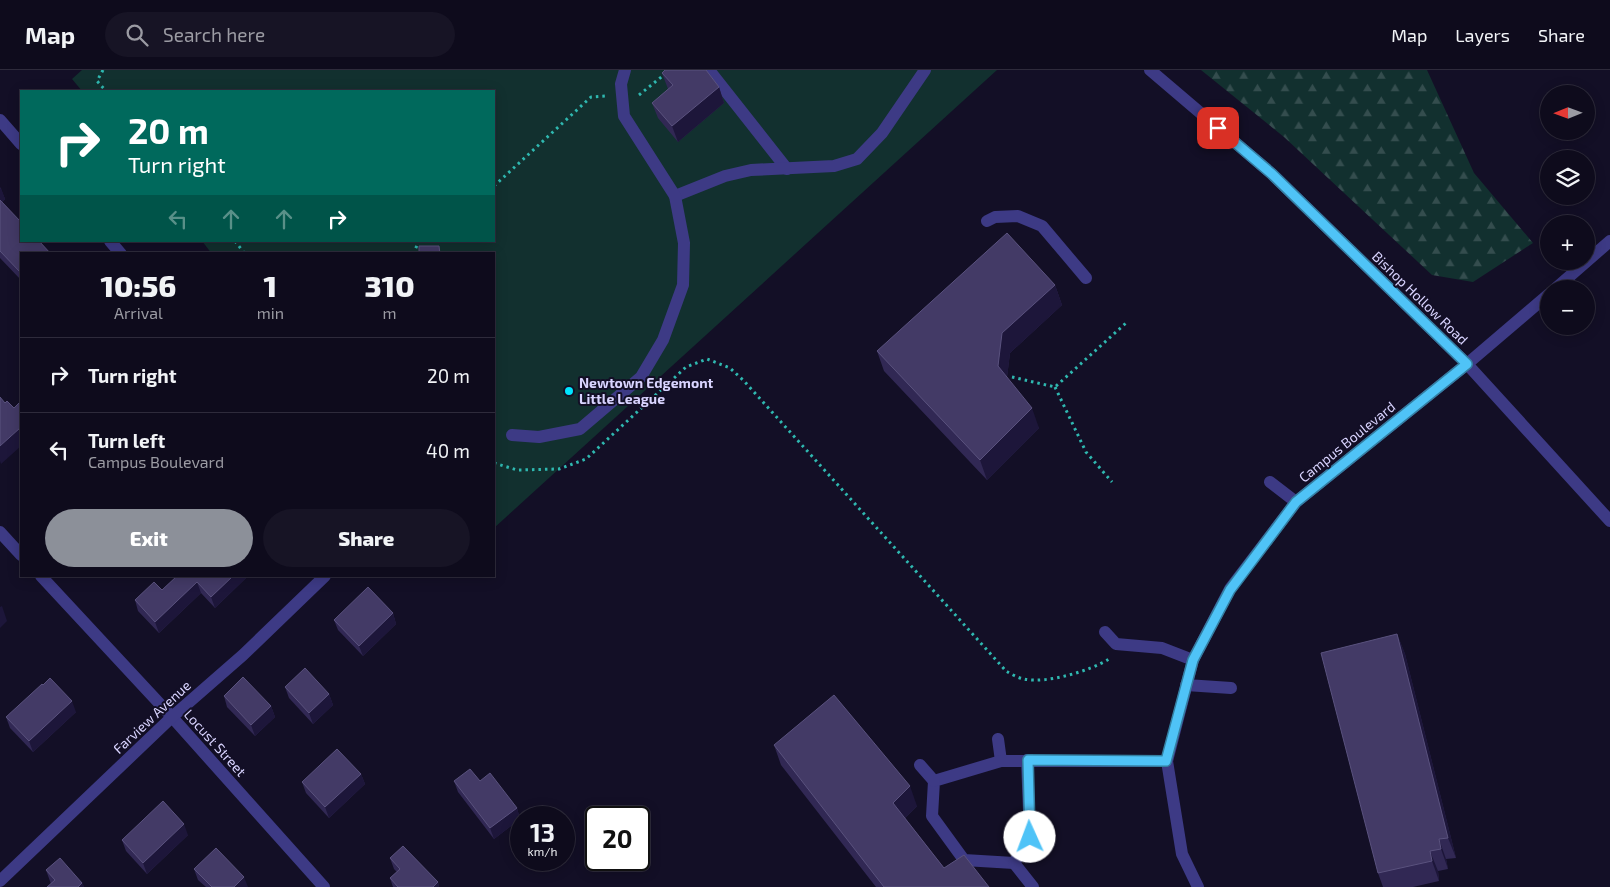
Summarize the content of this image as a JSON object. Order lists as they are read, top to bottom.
{
  "streets": {
    "street": [
      "Bishop Hollow Road",
      "Campus Boulevard",
      "Farview Avenue",
      "Locust Street"
    ]
  },
  "crossings": [
    ["Bishop Hollow Road", "Campus Boulevard"],
    ["Farview Avenue", "Locust Street"]
  ],
  "places": ["Newtown Edgemont Little League"],
  "north": "left",
  "page": {
    "header": "Map",
    "search": "Search here",
    "nav": ["Map", "Layers", "Share"],
    "map_buttons": ["+", "−"],
    "turn": ["20 m", "Turn right"],
    "eta": [
      "10:56",
      "Arrival",
      "1",
      "min",
      "310",
      "m"
    ],
    "list": [
      {
        "name": "Turn right",
        "value": "20 m"
      },
      {
        "name": "Turn left",
        "note": "Campus Boulevard",
        "value": "40 m"
      }
    ],
    "buttons": ["Exit", "Share"],
    "speed": "13 km/h",
    "limit": "20"
  }
}
